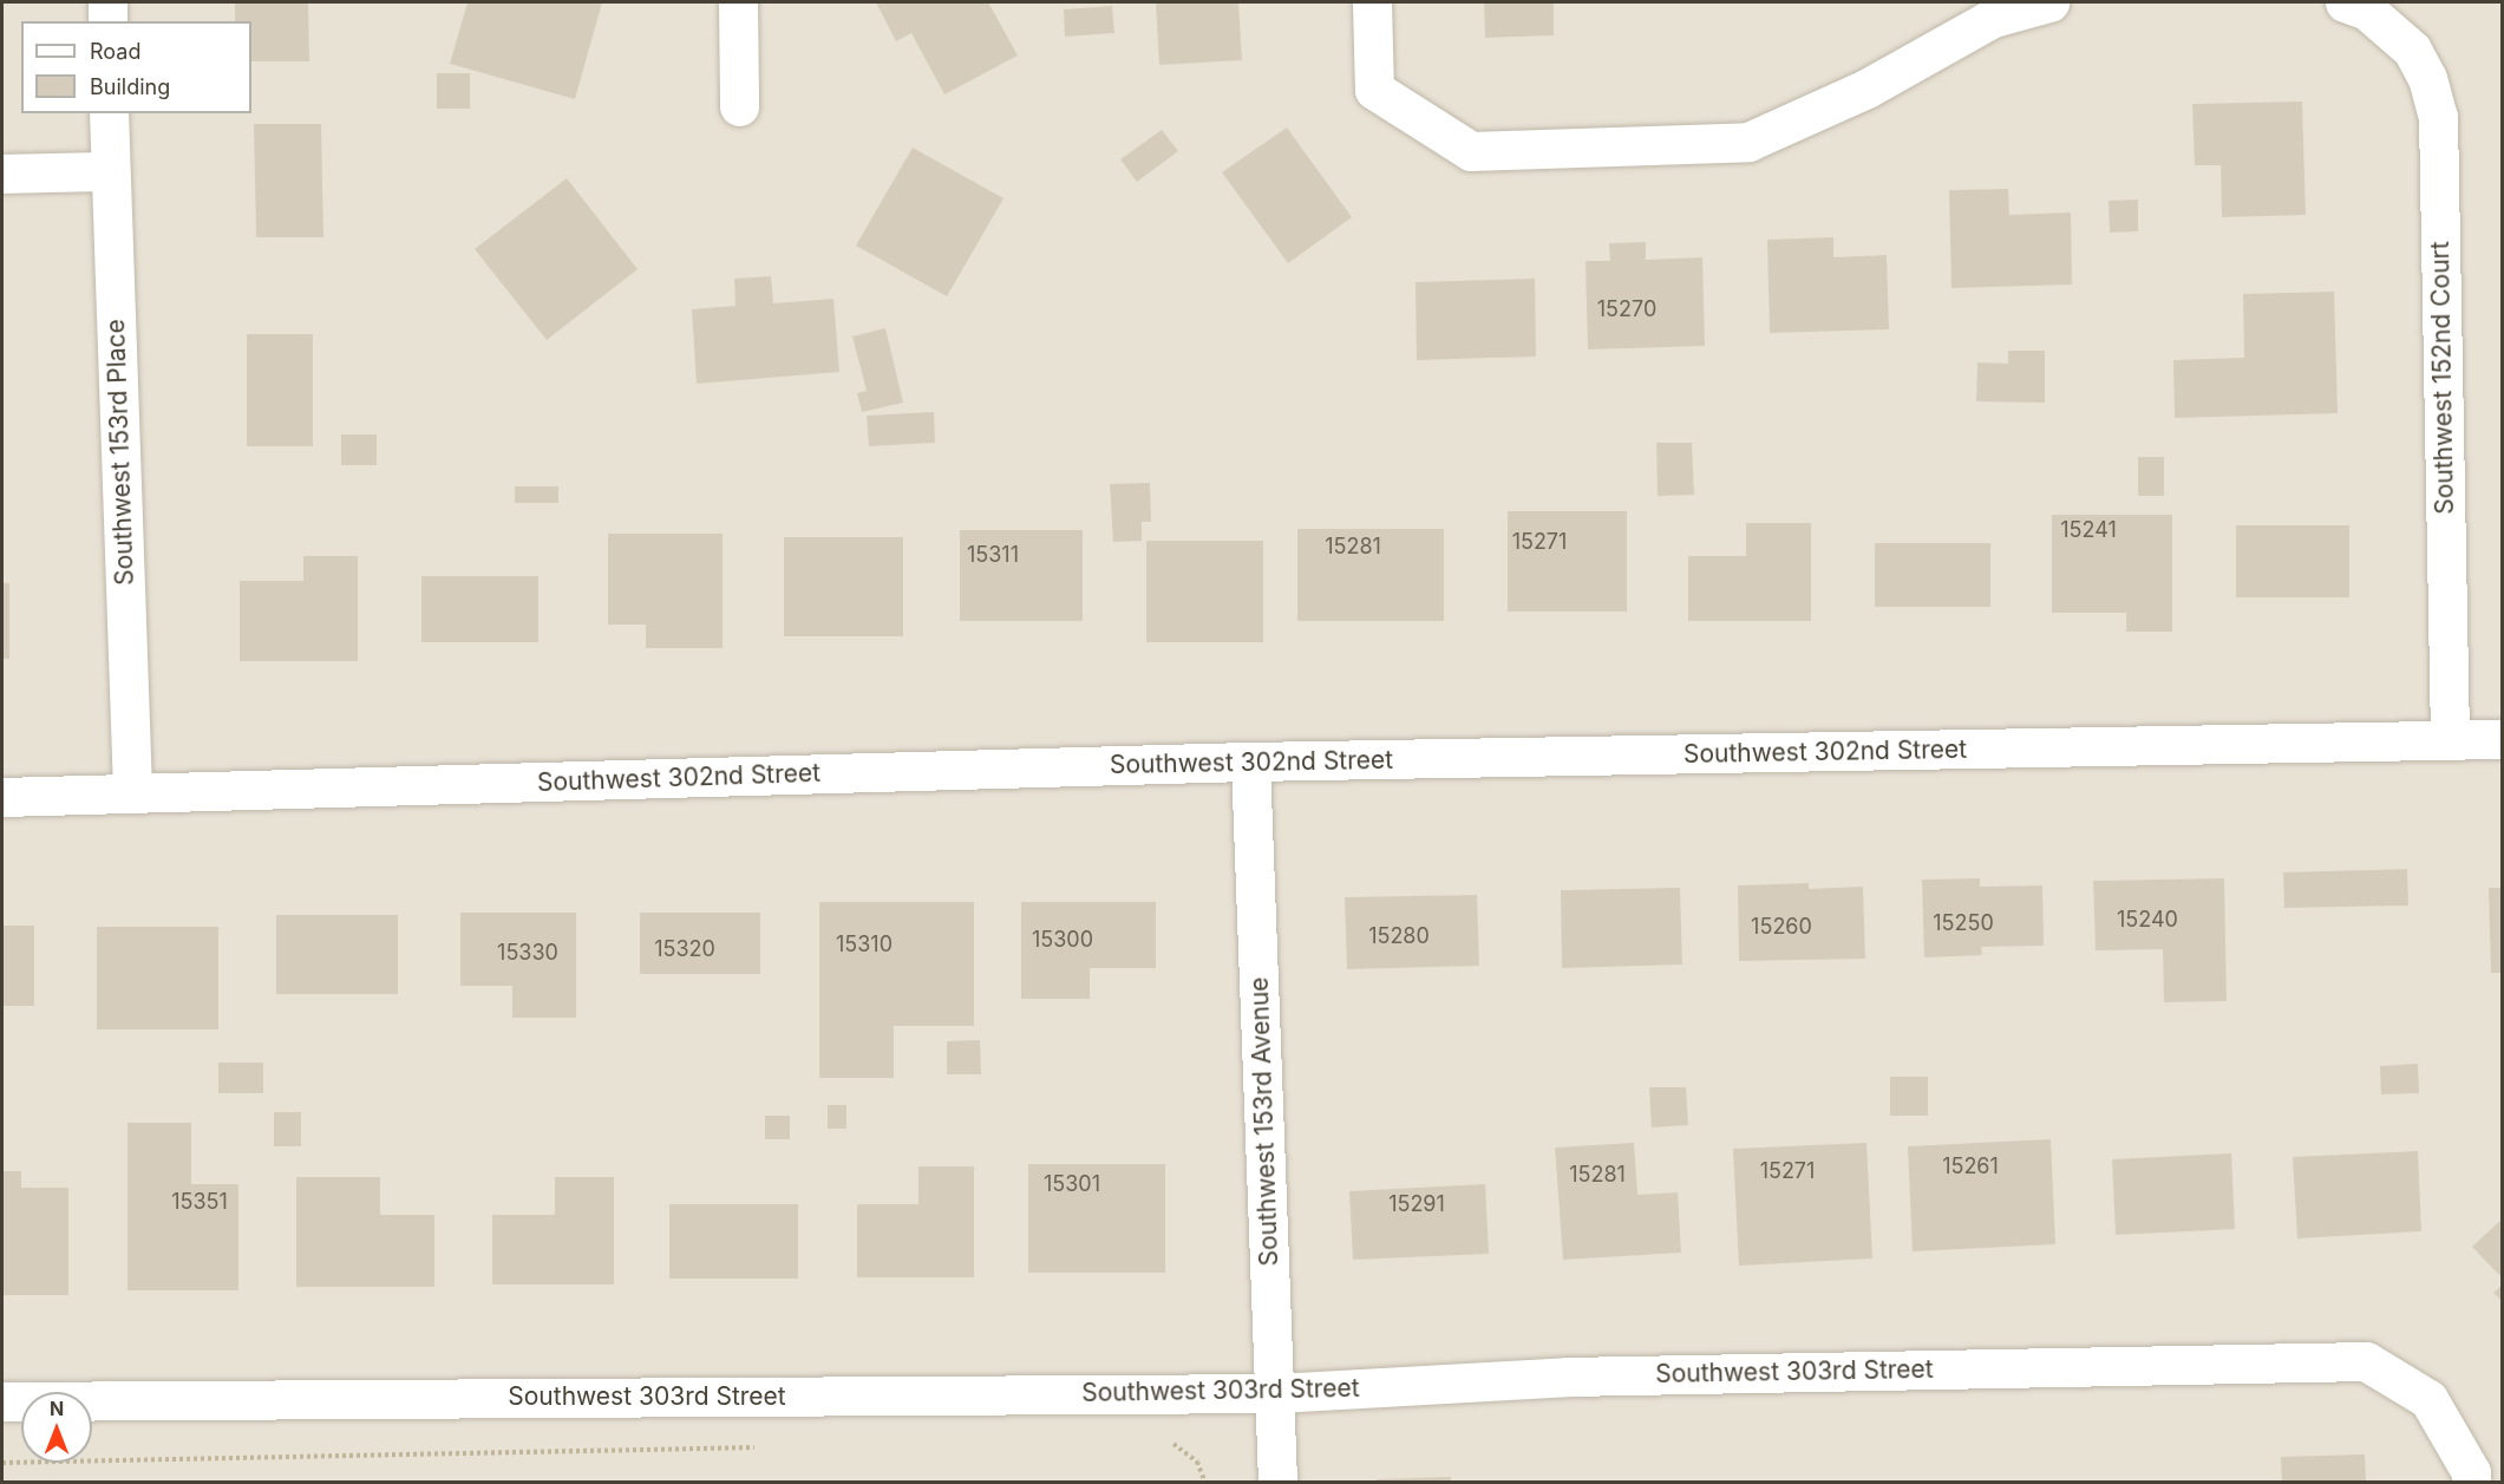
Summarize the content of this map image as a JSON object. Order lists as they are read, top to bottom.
{
  "streets": {
    "street": [
      "Southwest 152nd Court",
      "Southwest 153rd Place",
      "Southwest 302nd Street",
      "Southwest 153rd Avenue",
      "Southwest 303rd Street"
    ]
  },
  "crossings": [
    ["Southwest 152nd Court", "Southwest 302nd Street"],
    ["Southwest 153rd Place", "Southwest 302nd Street"],
    ["Southwest 302nd Street", "Southwest 153rd Avenue"],
    ["Southwest 153rd Avenue", "Southwest 303rd Street"]
  ],
  "house_numbers": [
    "15270",
    "15241",
    "15271",
    "15281",
    "15311",
    "15240",
    "15250",
    "15260",
    "15280",
    "15300",
    "15310",
    "15320",
    "15330",
    "15261",
    "15271",
    "15281",
    "15301",
    "15351",
    "15291"
  ],
  "legend": ["Road", "Building"],
  "north": "top"
}
